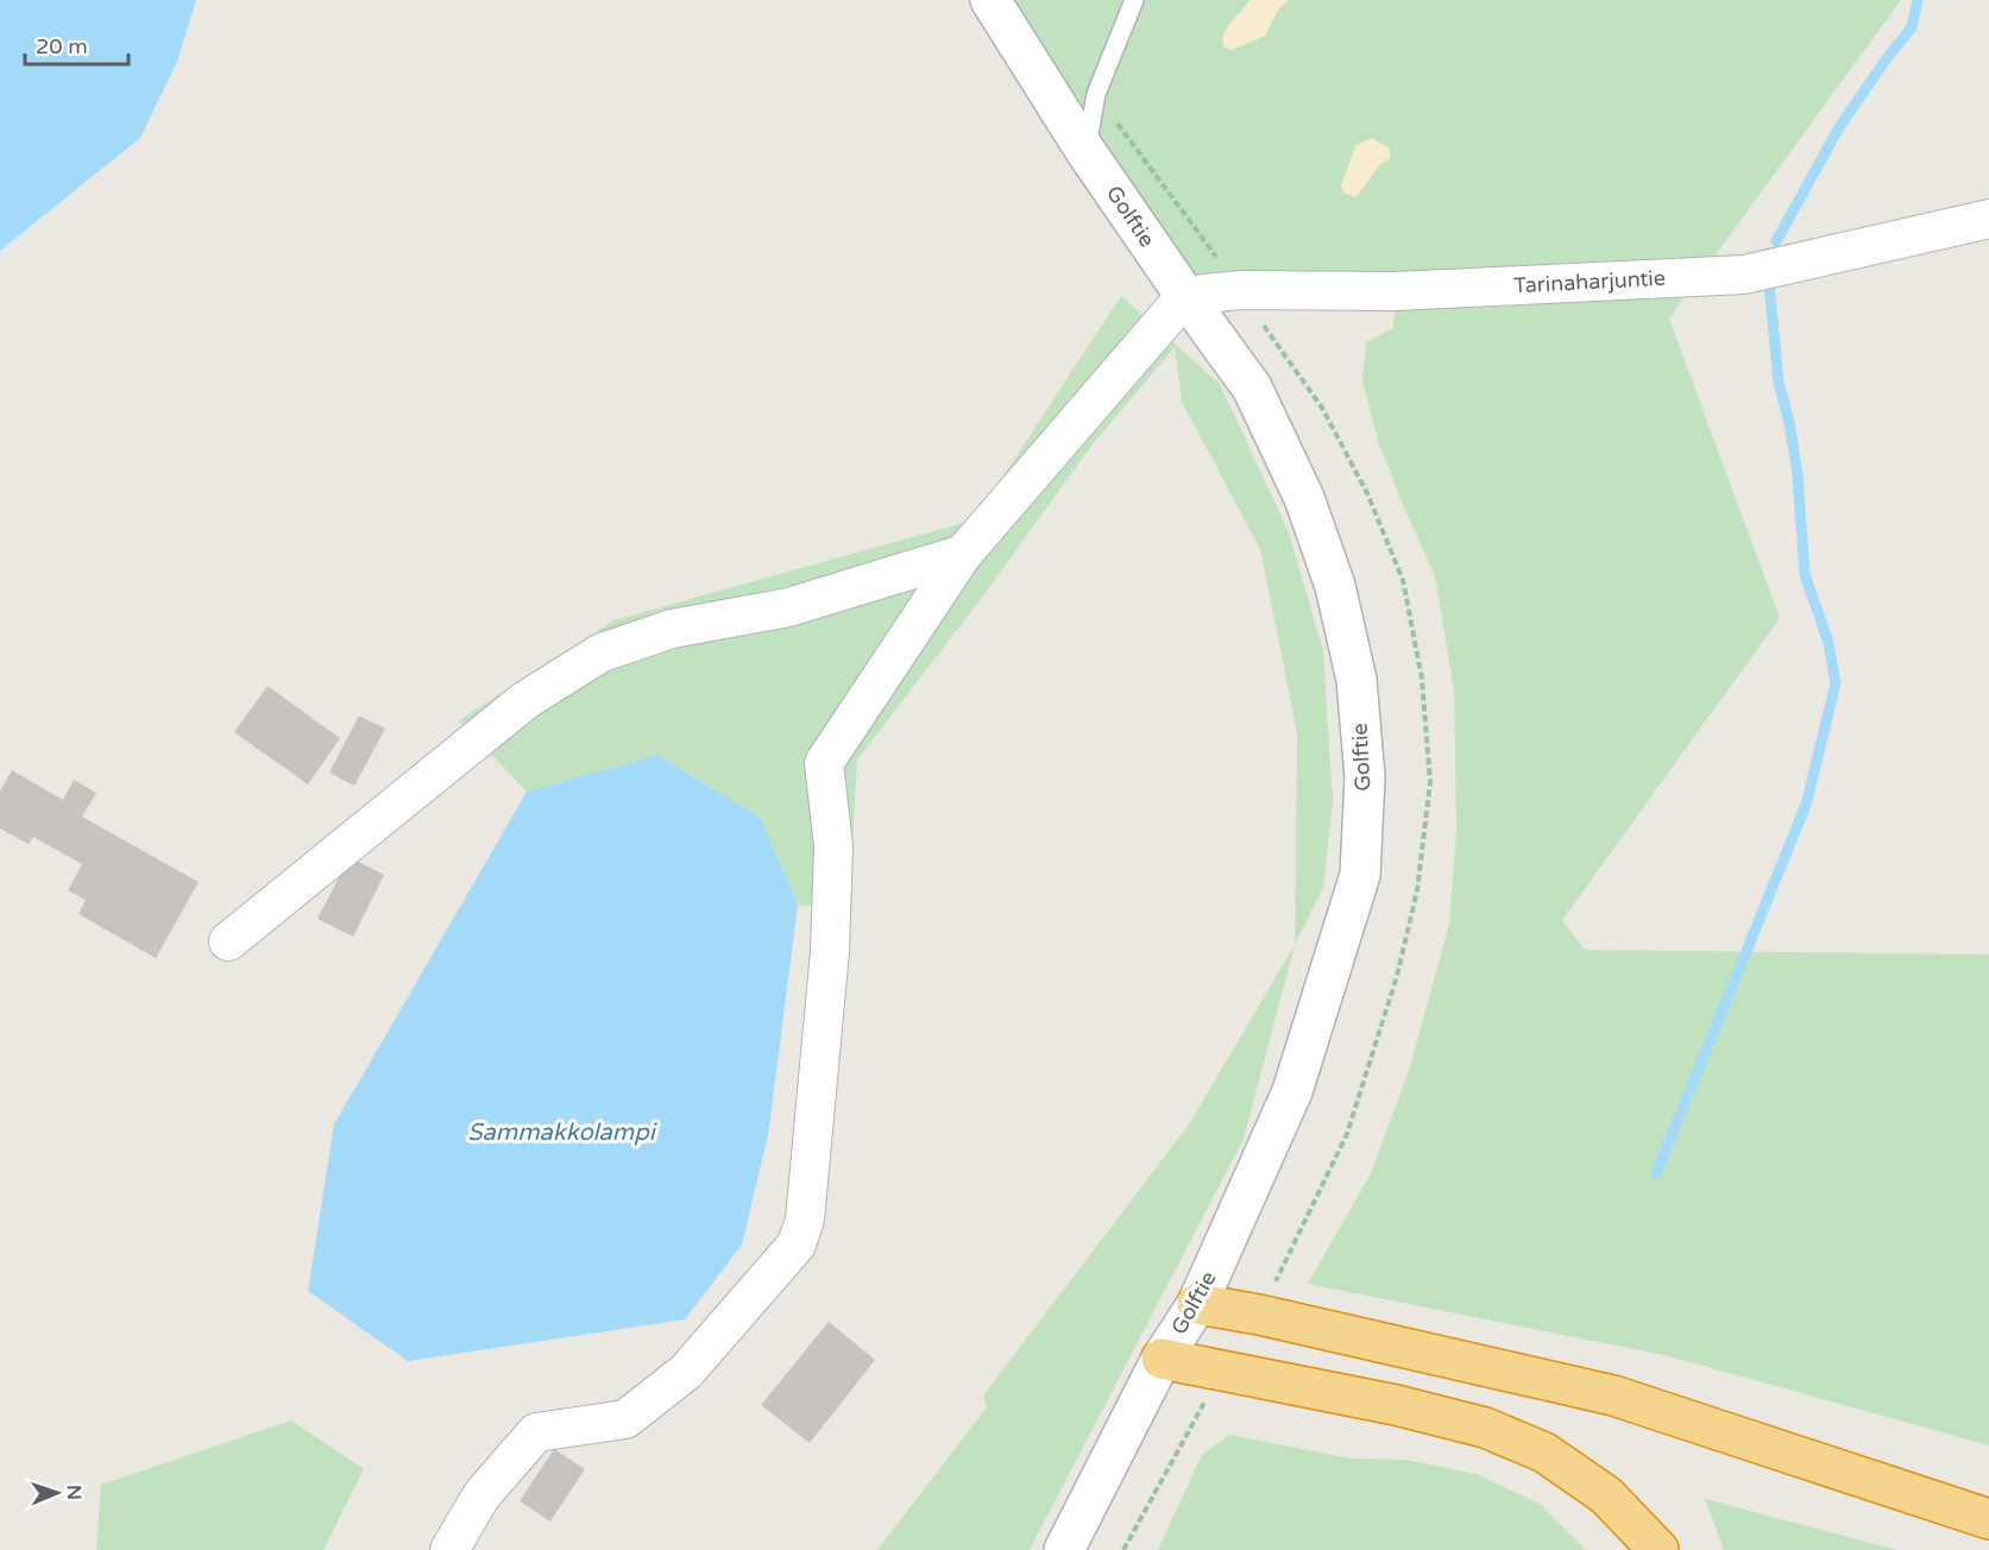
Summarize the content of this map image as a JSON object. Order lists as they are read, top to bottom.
{
  "streets": {
    "street": ["Golftie", "Tarinaharjuntie"]
  },
  "crossings": [
    ["Golftie", "Tarinaharjuntie"]
  ],
  "water": ["Sammakkolampi"],
  "scale_bar": "20 m",
  "north": "right"
}
